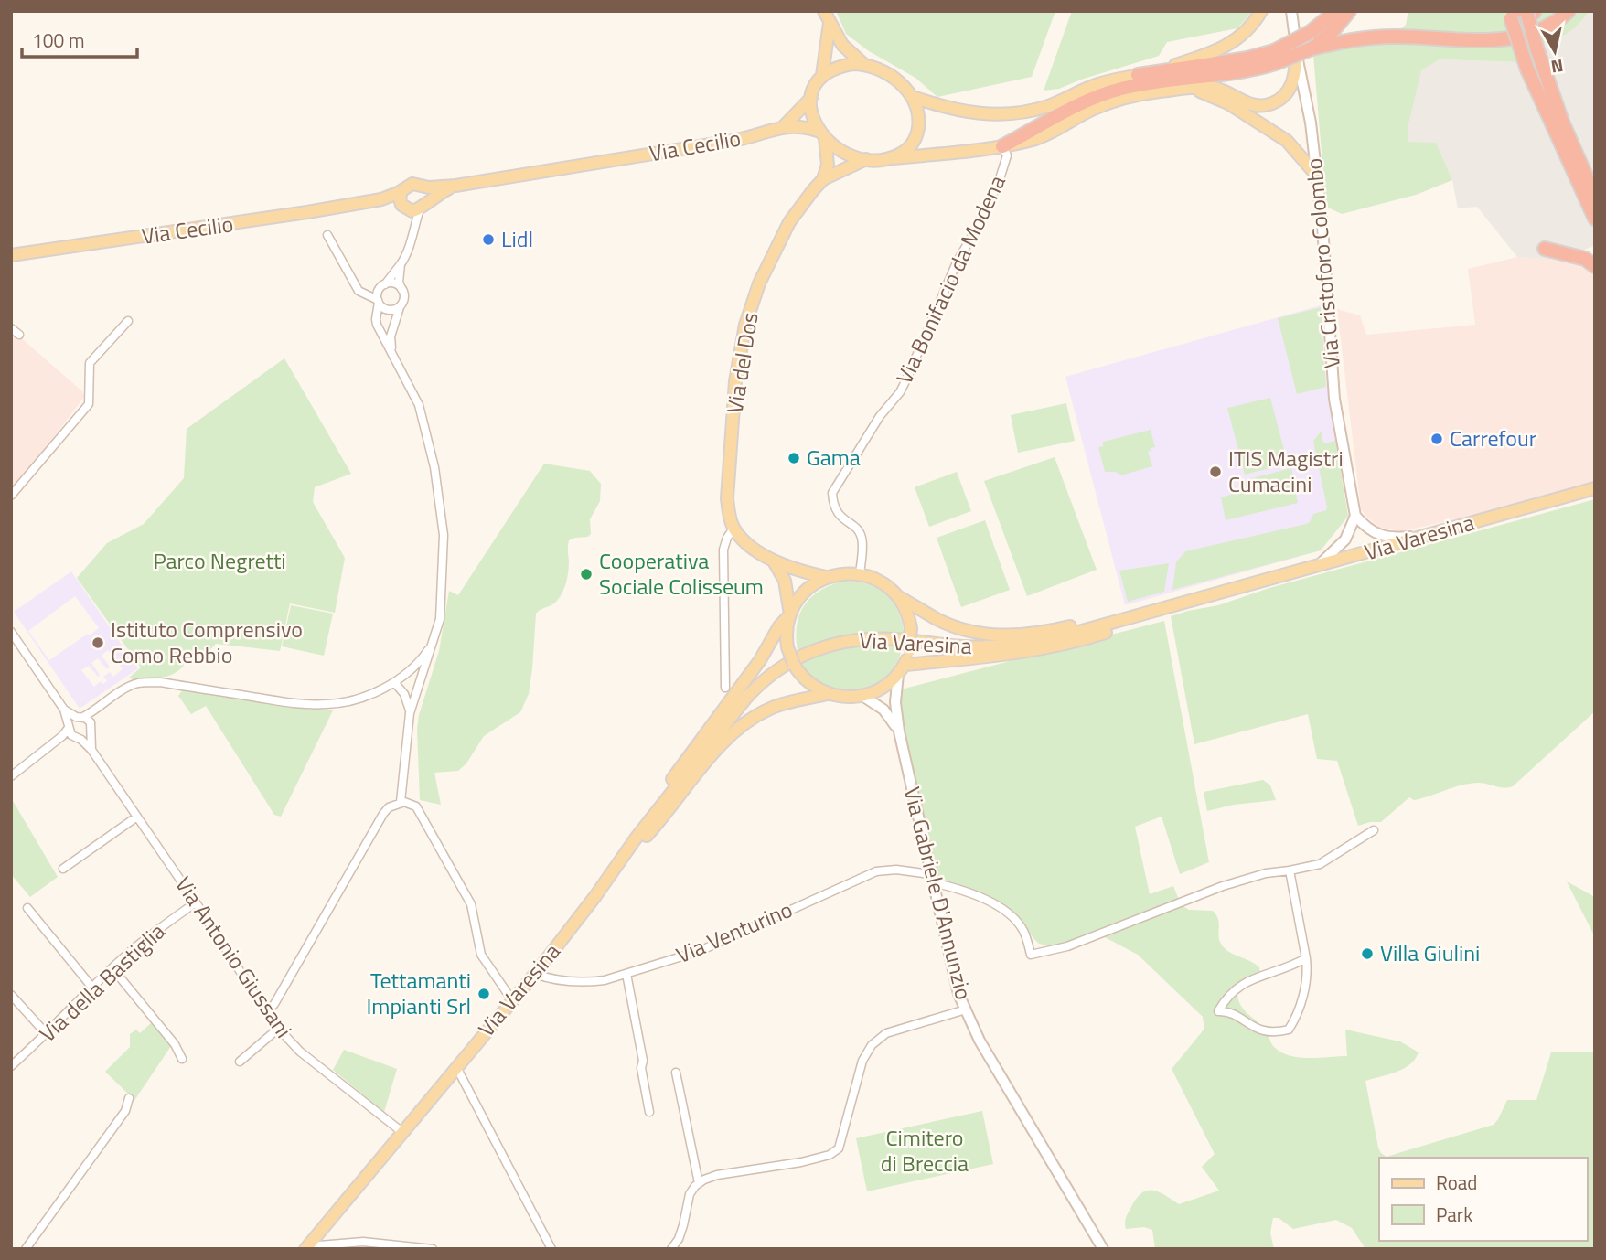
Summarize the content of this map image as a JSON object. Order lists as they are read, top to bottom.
{
  "streets": {
    "main road": ["Via Cecilio", "Via del Dos", "Via Varesina"],
    "street": [
      "Via Cristoforo Colombo",
      "Via Bonifacio da Modena",
      "Via Gabriele D'Annunzio",
      "Via Venturino",
      "Via Antonio Giussani",
      "Via della Bastiglia"
    ]
  },
  "crossings": [
    ["Via Cecilio", "Via Bonifacio da Modena"],
    ["Via Cecilio", "Via del Dos"],
    ["Via Bonifacio da Modena", "Via Gabriele D'Annunzio"],
    ["Via Varesina", "Via Venturino"],
    ["Via Varesina", "Via Antonio Giussani"],
    ["Via Gabriele D'Annunzio", "Via Venturino"],
    ["Via Antonio Giussani", "Via della Bastiglia"]
  ],
  "parks": ["Parco Negretti", "Cimitero di Breccia"],
  "places": [
    "Lidl",
    "Carrefour",
    "Gama",
    "ITIS Magistri Cumacini",
    "Cooperativa Sociale Colisseum",
    "Istituto Comprensivo Como Rebbio",
    "Villa Giulini",
    "Tettamanti Impianti Srl"
  ],
  "legend": ["Road", "Park"],
  "scale_bar": "100 m",
  "north": "bottom"
}
